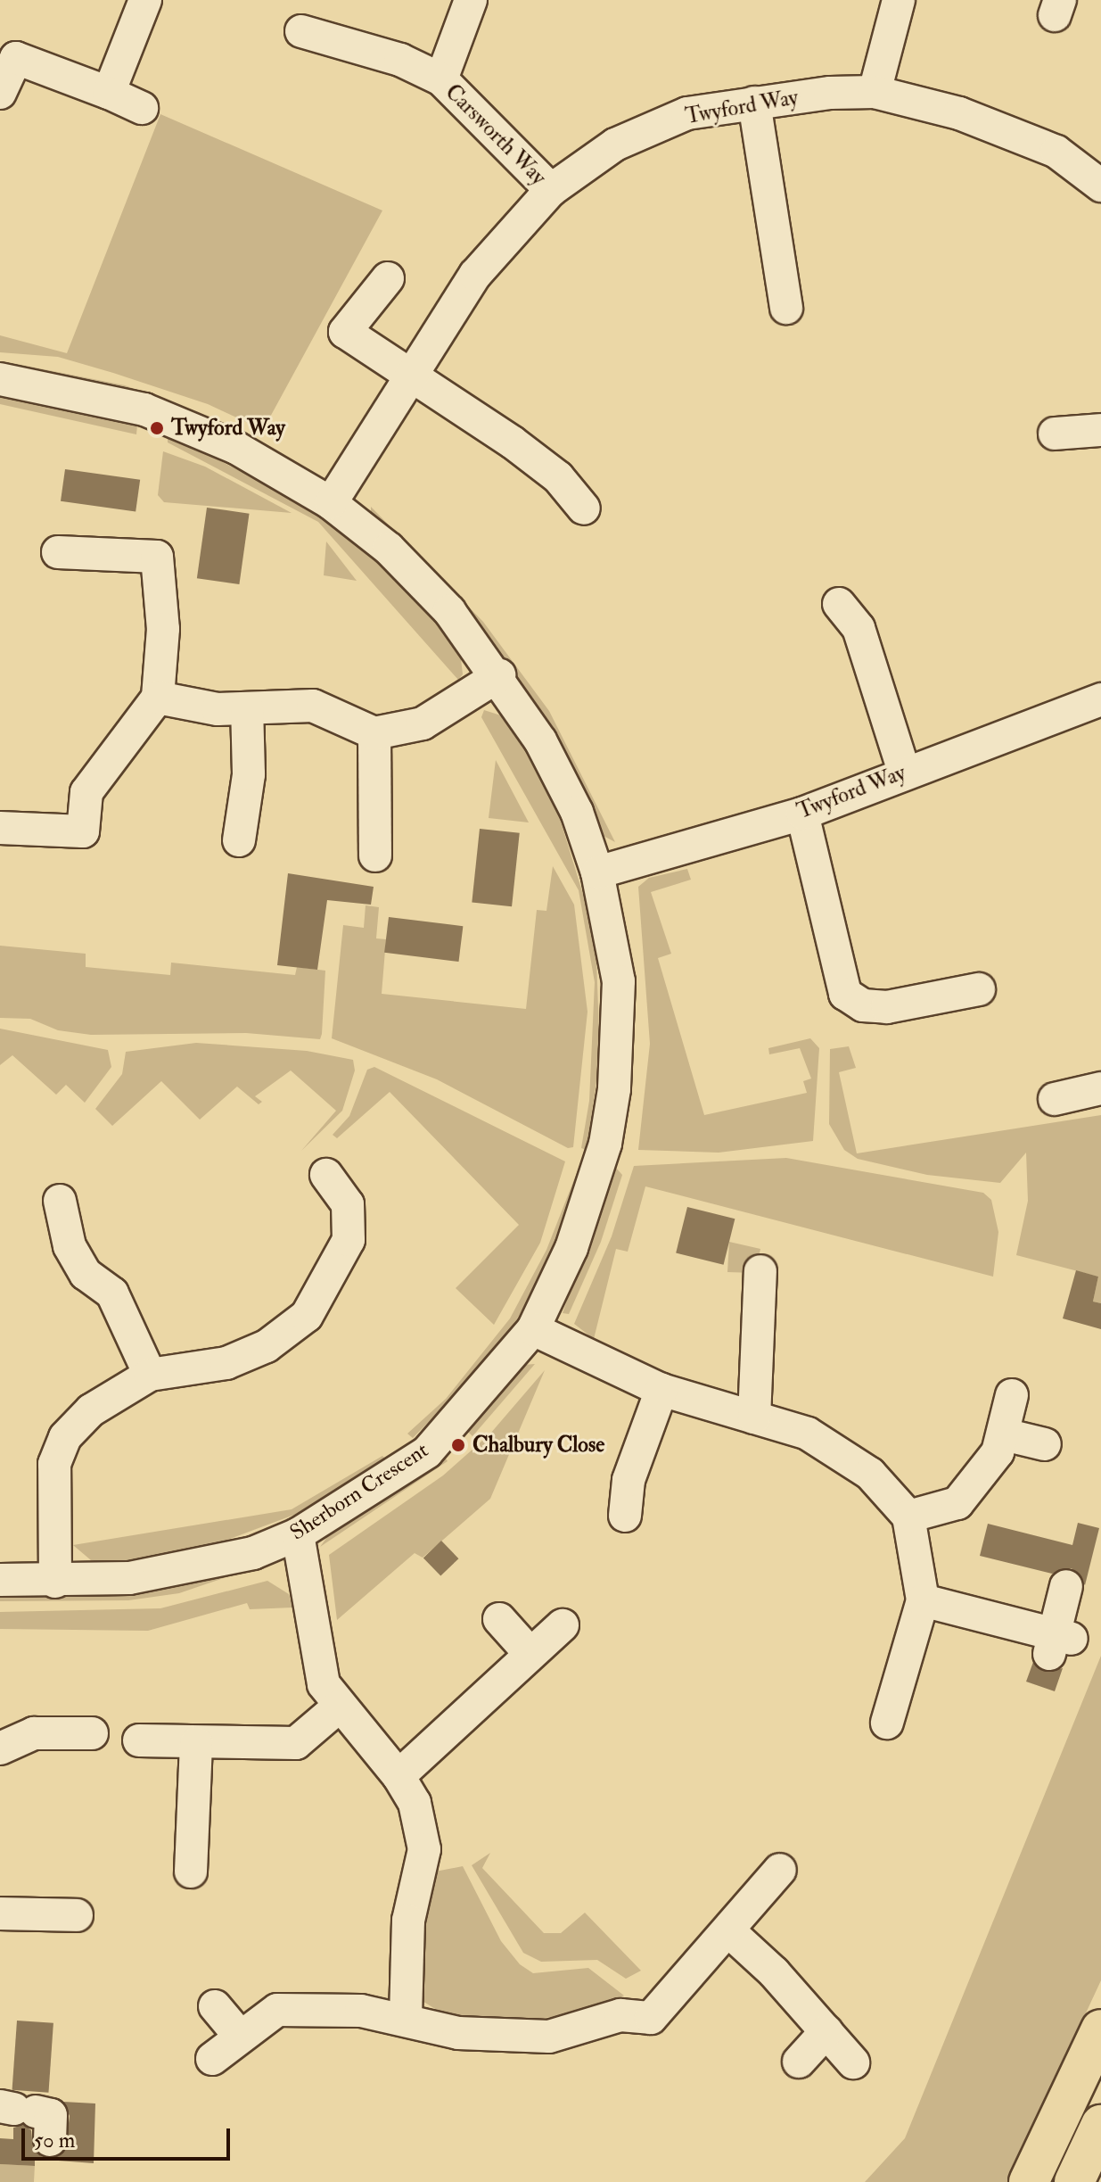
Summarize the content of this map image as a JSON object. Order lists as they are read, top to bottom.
{
  "streets": {
    "street": ["Twyford Way", "Carsworth Way", "Sherborn Crescent"]
  },
  "crossings": [
    ["Twyford Way", "Carsworth Way"],
    ["Twyford Way", "Sherborn Crescent"]
  ],
  "places": ["Twyford Way", "Chalbury Close"],
  "scale_bar": "50 m"
}
